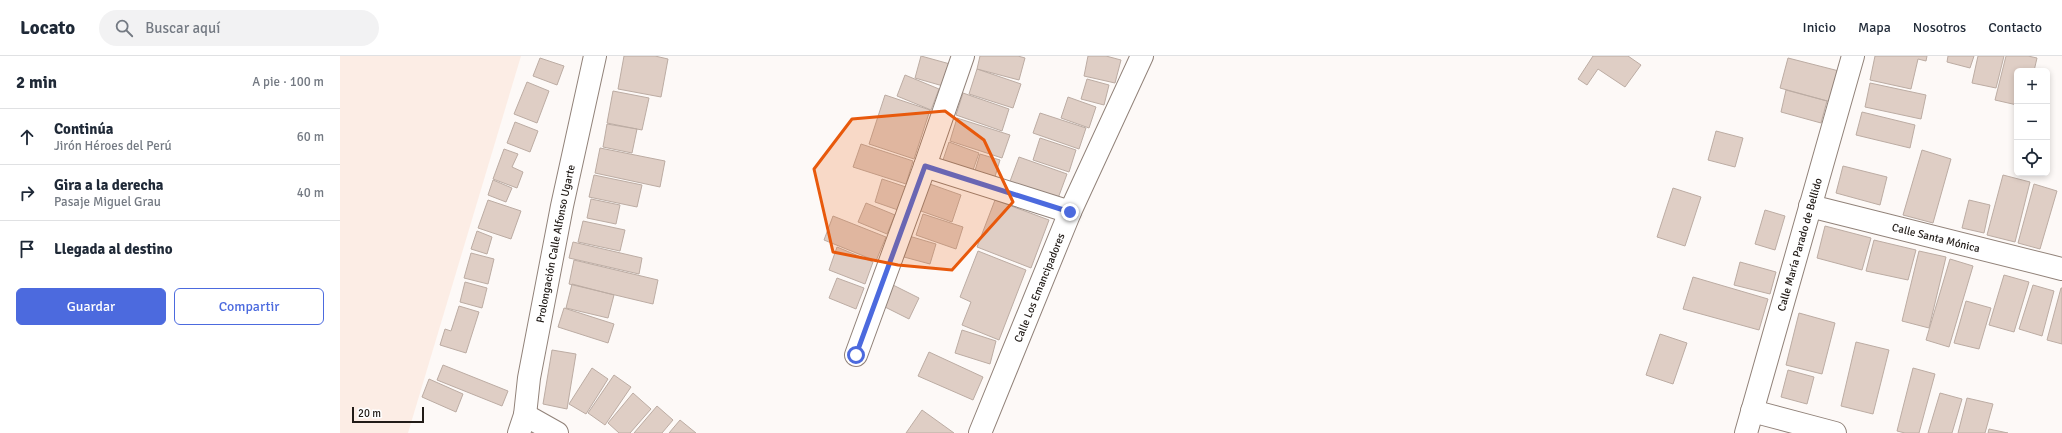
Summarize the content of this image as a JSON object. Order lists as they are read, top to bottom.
{
  "streets": {
    "street": [
      "Calle Santa Mónica",
      "Prolongación Calle Alfonso Ugarte",
      "Calle María Parado de Bellido",
      "Calle Los Emancipadores"
    ]
  },
  "crossings": [
    ["Calle Santa Mónica", "Calle María Parado de Bellido"]
  ],
  "scale_bar": "20 m",
  "page": {
    "header": "Locato",
    "search": "Buscar aquí",
    "nav": [
      "Inicio",
      "Mapa",
      "Nosotros",
      "Contacto"
    ],
    "heading": ["2 min", "A pie · 100 m"],
    "map_buttons": ["+", "−"],
    "list": [
      ["Continúa", "Jirón Héroes del Perú", "60 m"],
      ["Gira a la derecha", "Pasaje Miguel Grau", "40 m"],
      "Llegada al destino"
    ],
    "buttons": ["Guardar", "Compartir"],
    "scale": "20 m"
  }
}
